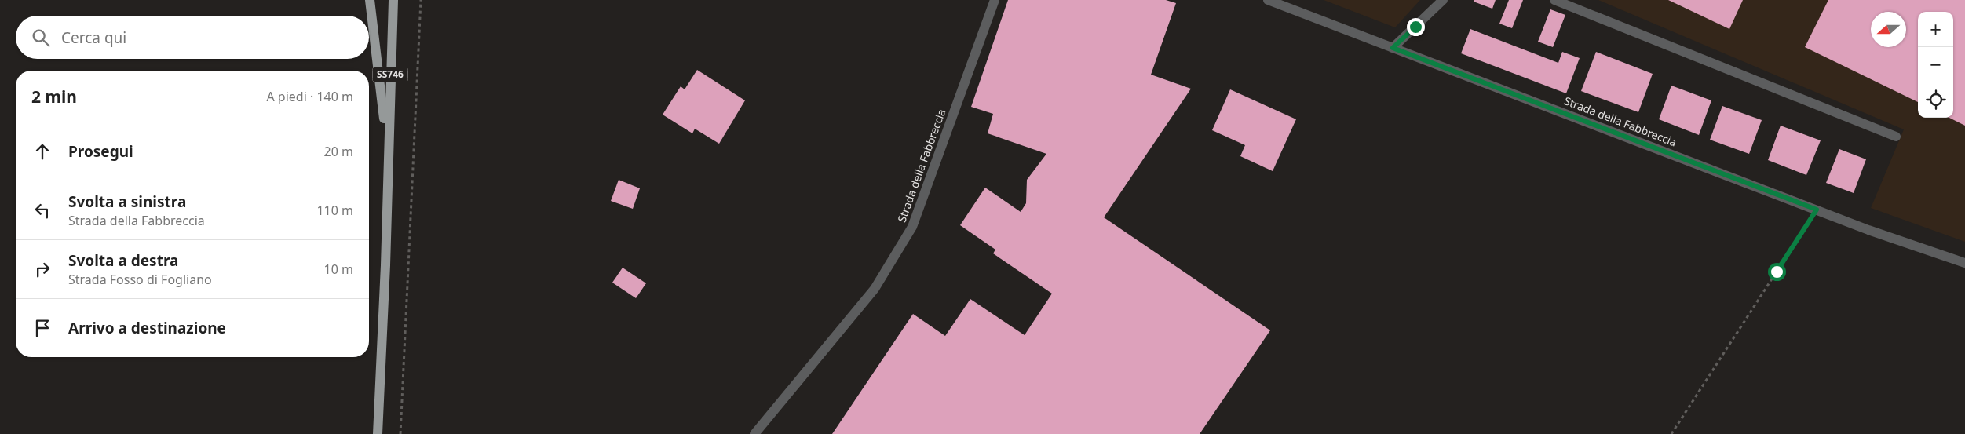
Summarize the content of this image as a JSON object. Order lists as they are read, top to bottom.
{
  "streets": {
    "main road": ["SS746"],
    "street": ["Strada della Fabbreccia"]
  },
  "north": "left",
  "page": {
    "map_buttons": ["+", "−"],
    "search": "Cerca qui",
    "heading": ["2 min", "A piedi · 140 m"],
    "list": [
      ["Prosegui", "20 m"],
      ["Svolta a sinistra", "Strada della Fabbreccia", "110 m"],
      ["Svolta a destra", "Strada Fosso di Fogliano", "10 m"],
      "Arrivo a destinazione"
    ]
  }
}
